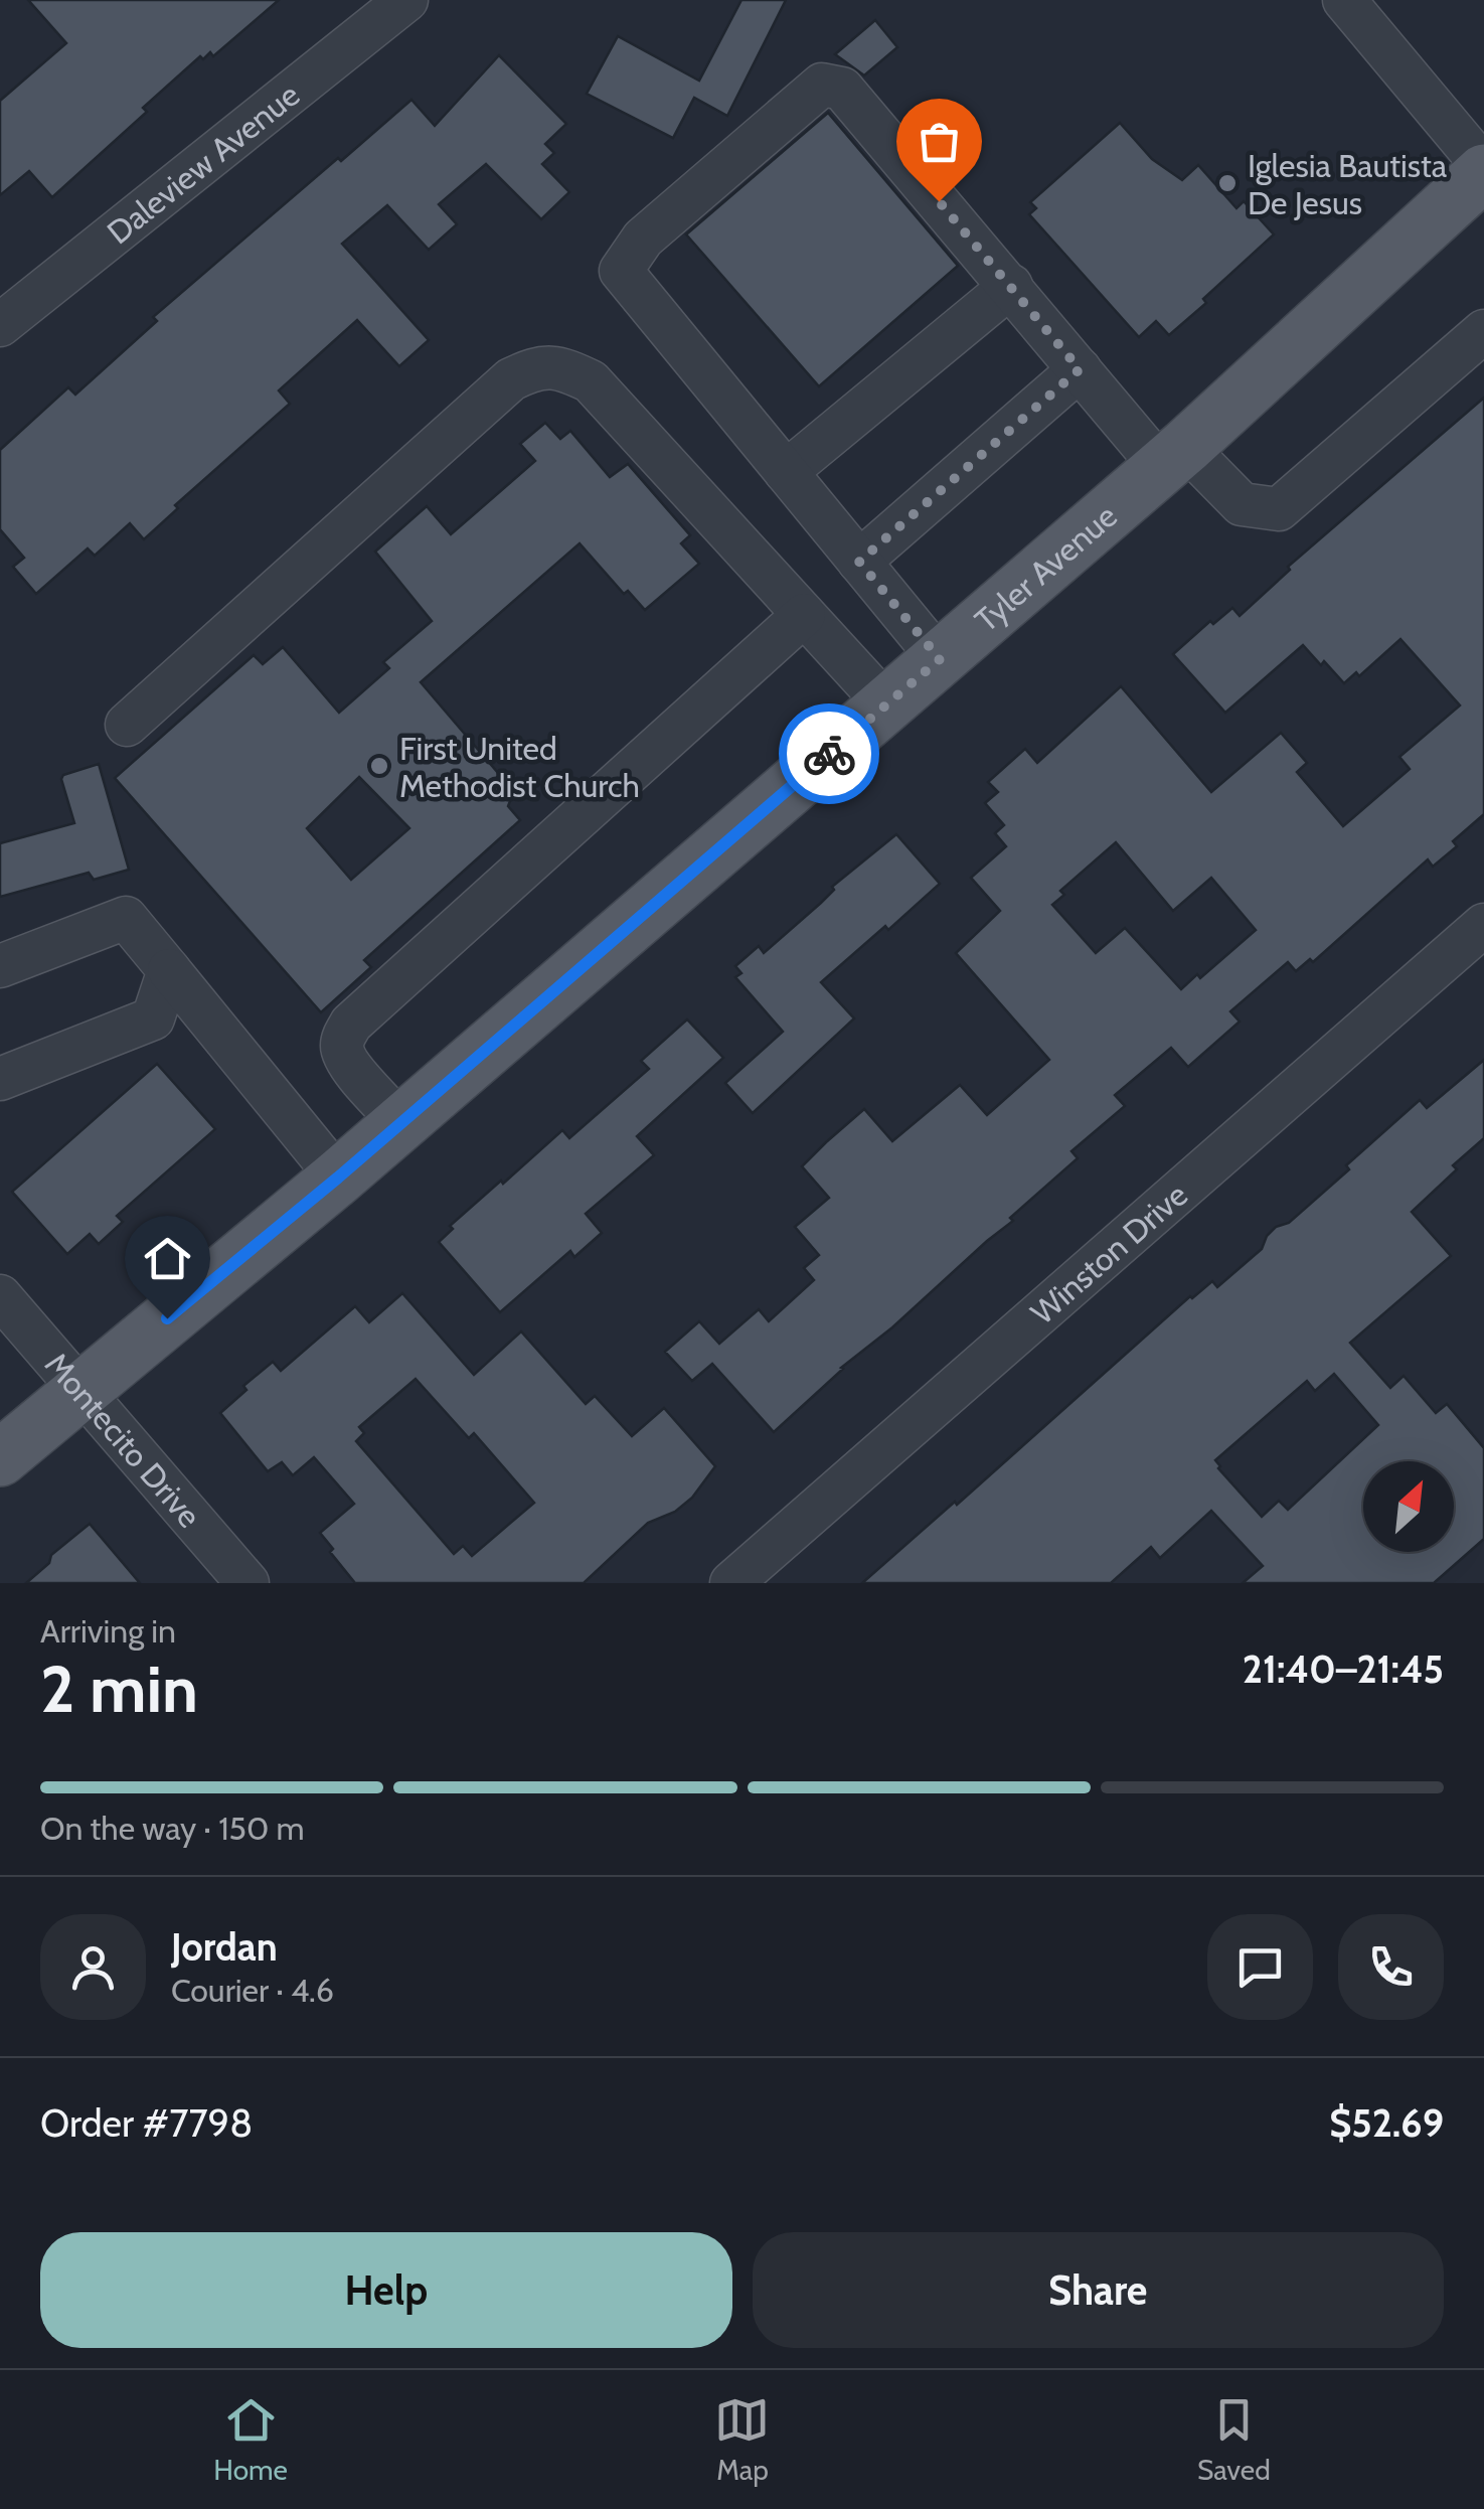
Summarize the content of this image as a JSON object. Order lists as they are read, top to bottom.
{
  "streets": {
    "main road": ["Tyler Avenue"],
    "street": ["Daleview Avenue", "Winston Drive", "Montecito Drive"]
  },
  "crossings": [
    ["Tyler Avenue", "Montecito Drive"]
  ],
  "places": ["Iglesia Bautista De Jesus", "First United Methodist Church"],
  "north": "top right",
  "page": {
    "heading": ["2 min", "Arriving in", "21:40–21:45"],
    "panel": [
      "Jordan",
      "Courier · 4.6",
      "Order #7798",
      "$52.69"
    ],
    "bar": "On the way · 150 m",
    "buttons": ["Help", "Share"],
    "tabs": ["Home", "Map", "Saved"]
  }
}
